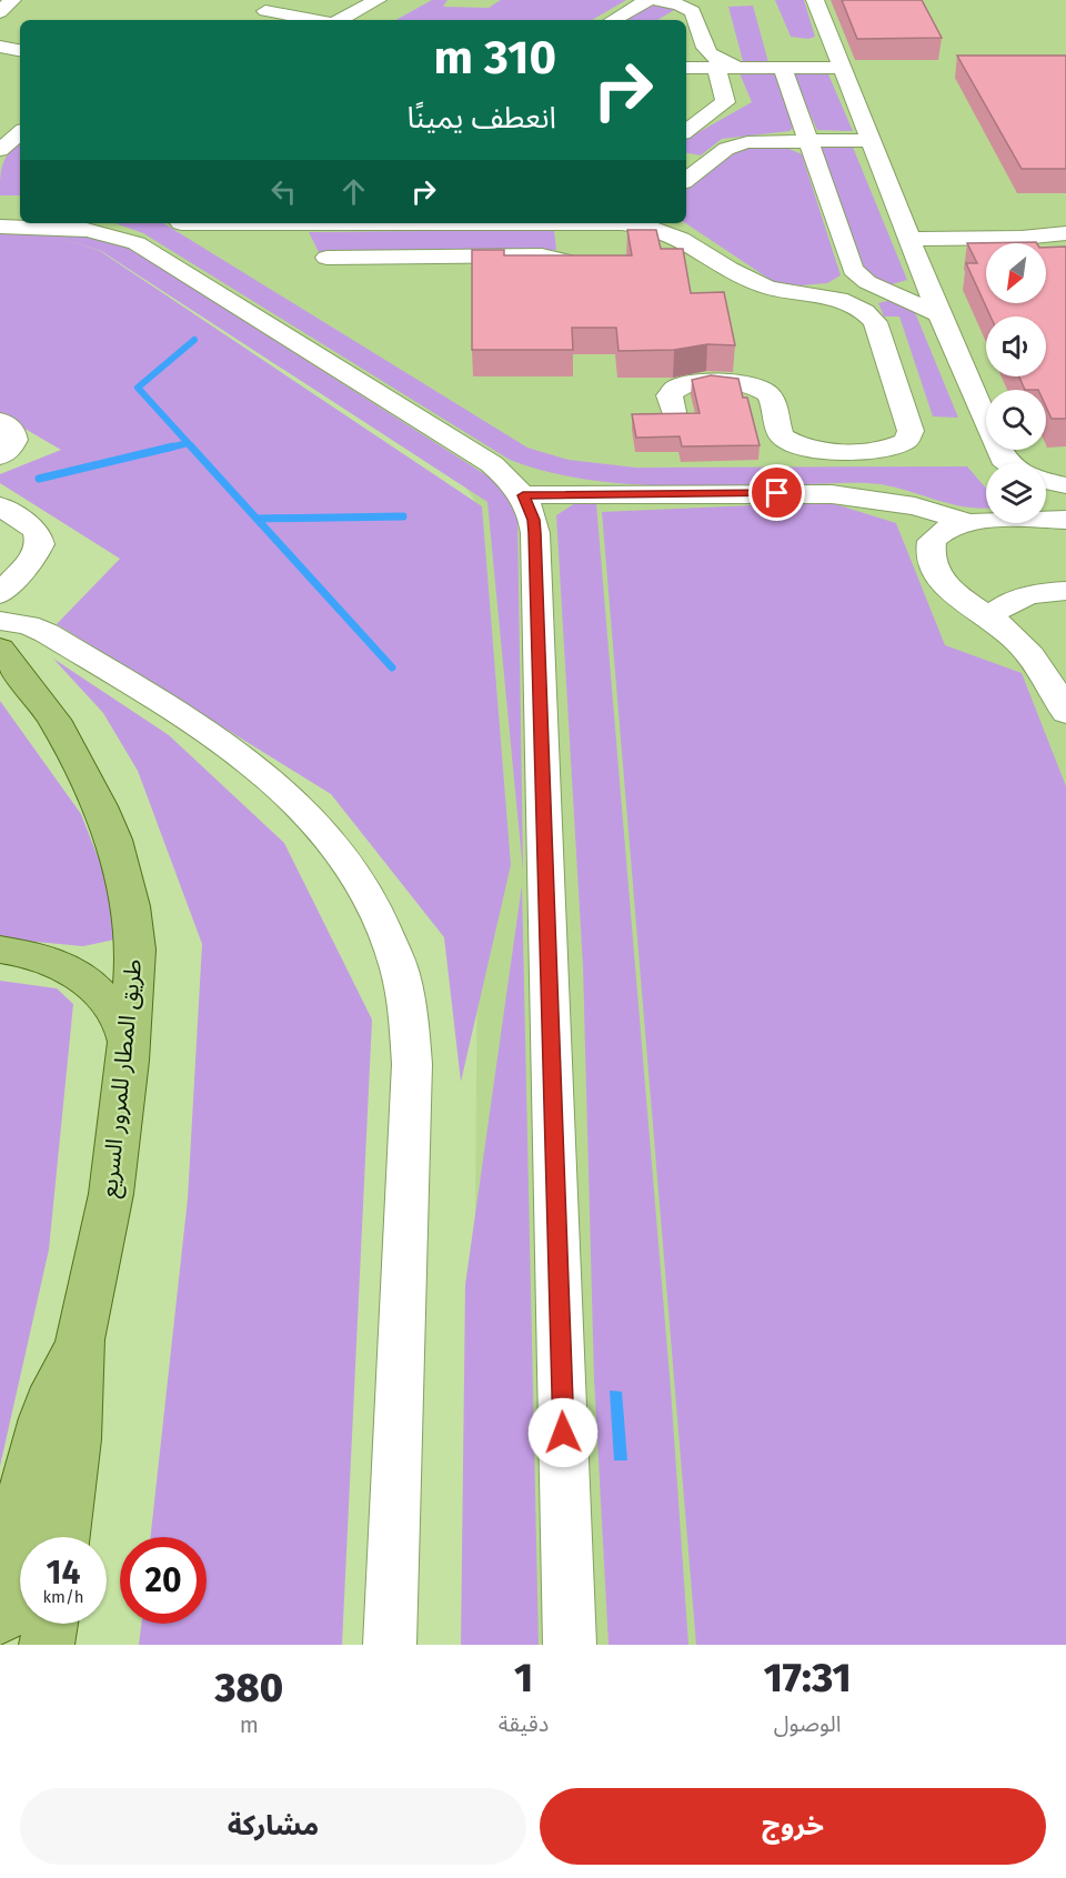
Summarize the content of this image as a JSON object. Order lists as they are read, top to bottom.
{
  "streets": {
    "main road": ["طريق المطار للمرور السريع"]
  },
  "north": "bottom left",
  "page": {
    "turn": ["310 m", "انعطف يمينًا"],
    "speed": "14 km/h",
    "limit": "20",
    "eta": [
      "17:31",
      "الوصول",
      "1",
      "دقيقة",
      "380",
      "m"
    ],
    "buttons": ["خروج", "مشاركة"]
  }
}
